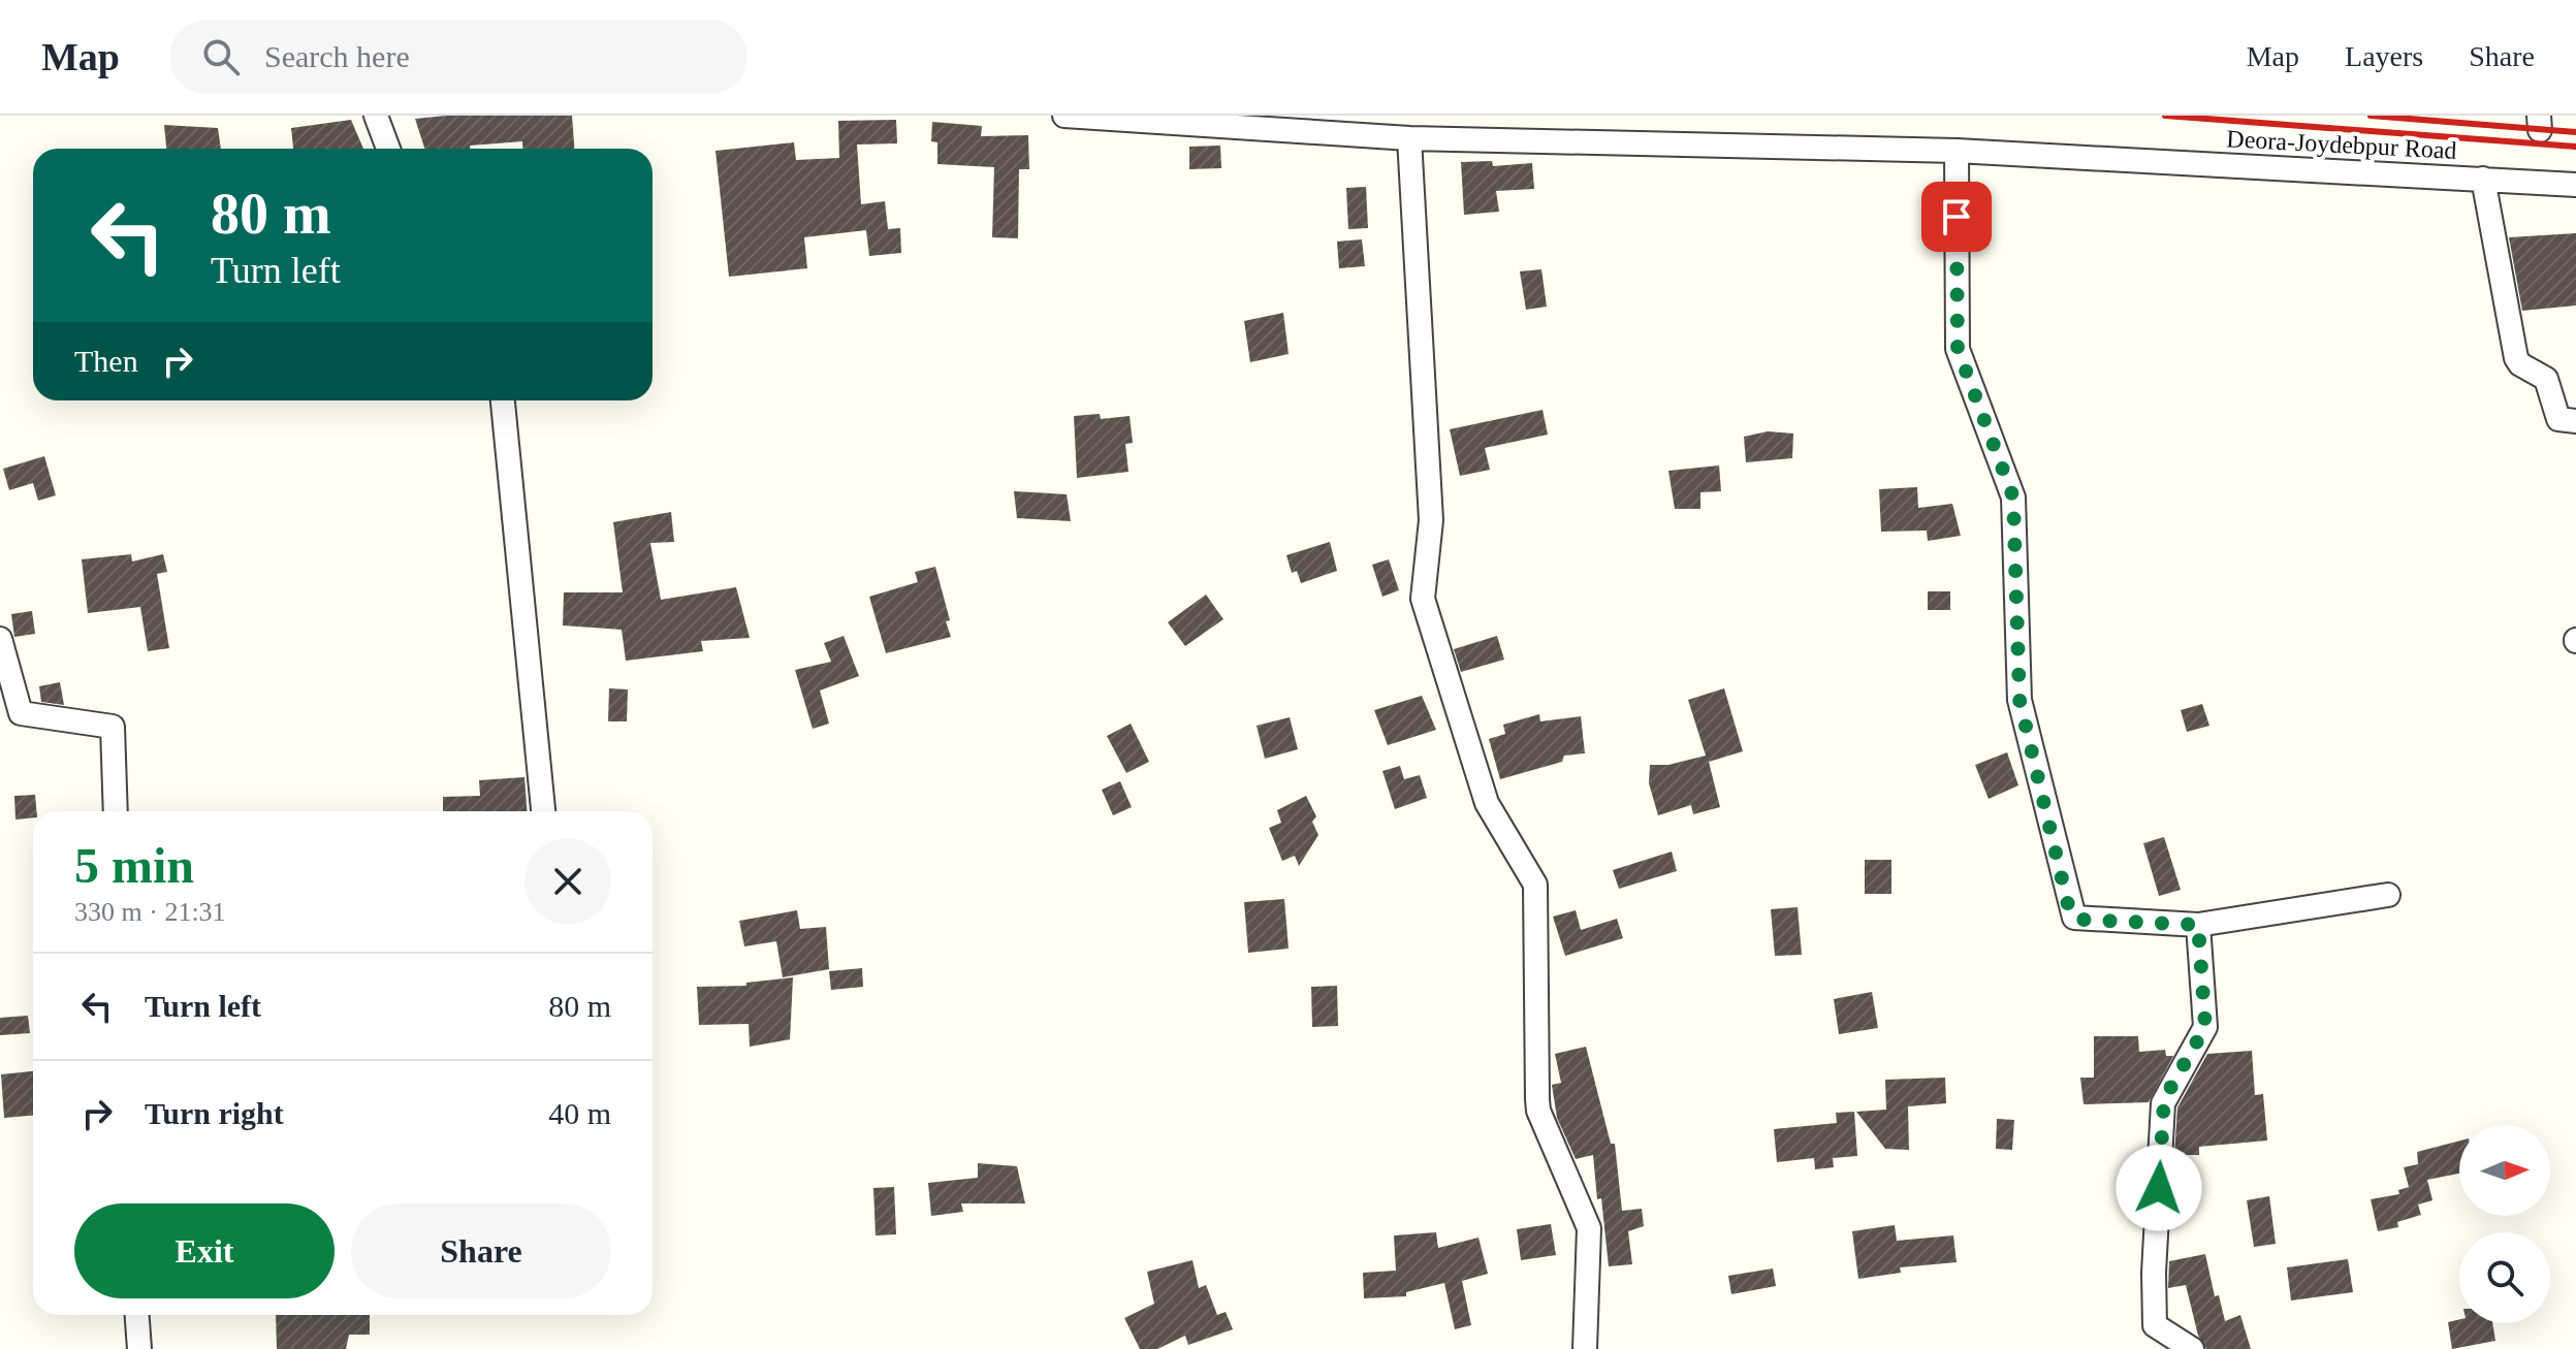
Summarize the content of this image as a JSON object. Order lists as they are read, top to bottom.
{
  "streets": {
    "street": ["Deora-Joydebpur Road"]
  },
  "north": "right",
  "page": {
    "header": "Map",
    "search": "Search here",
    "nav": ["Map", "Layers", "Share"],
    "turn": ["80 m", "Turn left"],
    "then": "Then",
    "heading": ["5 min", "330 m · 21:31"],
    "list": [
      {
        "name": "Turn left",
        "value": "80 m"
      },
      {
        "name": "Turn right",
        "value": "40 m"
      }
    ],
    "buttons": ["Exit", "Share"]
  }
}
